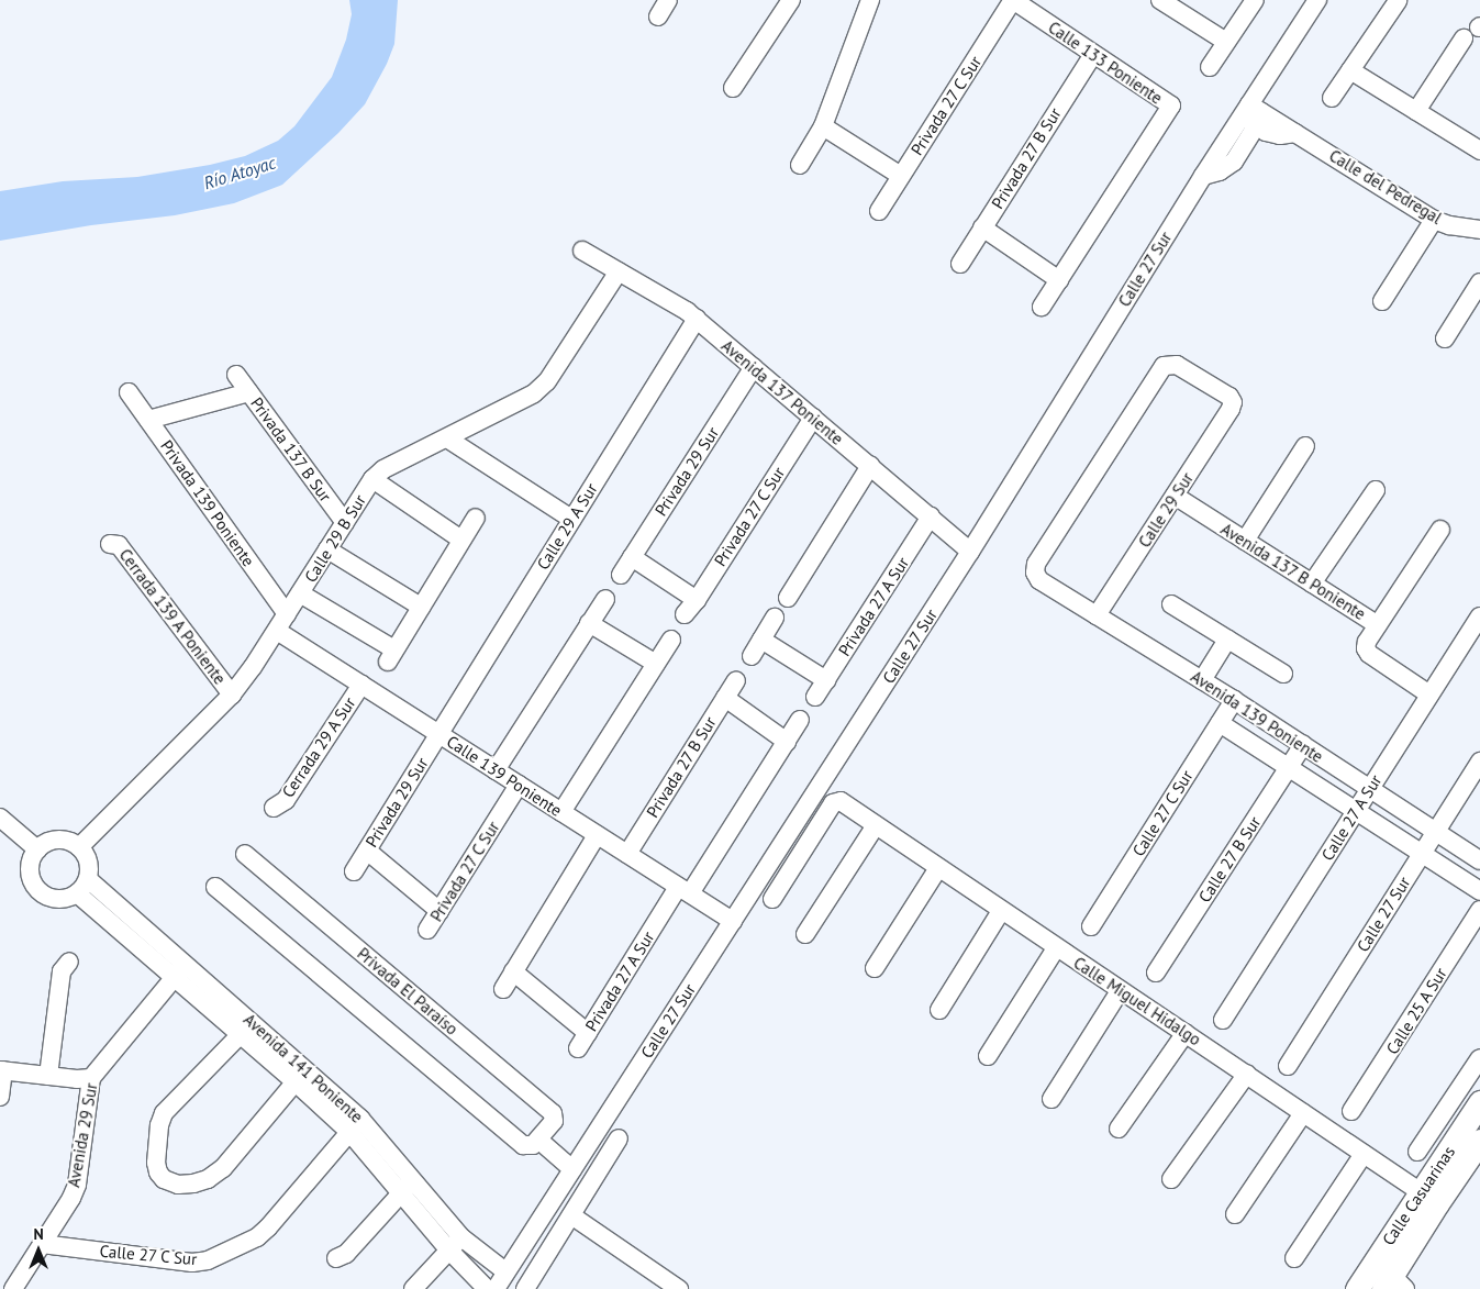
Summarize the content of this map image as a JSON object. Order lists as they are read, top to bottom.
{
  "streets": {
    "main road": ["Calle Casuarinas"],
    "street": [
      "Calle 133 Poniente",
      "Privada 27 C Sur",
      "Privada 27 B Sur",
      "Calle del Pedregal",
      "Calle 27 Sur",
      "Avenida 137 Poniente",
      "Privada 137 B Sur",
      "Privada 29 Sur",
      "Privada 139 Poniente",
      "Calle 29 Sur",
      "Calle 29 A Sur",
      "Calle 29 B Sur",
      "Avenida 137 B Poniente",
      "Privada 27 A Sur",
      "Cerrada 139 A Poniente",
      "Avenida 139 Poniente",
      "Cerrada 29 A Sur",
      "Calle 139 Poniente",
      "Calle 27 C Sur",
      "Calle 27 A Sur",
      "Calle 27 B Sur",
      "Privada El Paraíso",
      "Calle Miguel Hidalgo",
      "Calle 25 A Sur",
      "Avenida 141 Poniente",
      "Avenida 29 Sur"
    ]
  },
  "crossings": [
    ["Calle 133 Poniente", "Privada 27 C Sur"],
    ["Calle 133 Poniente", "Privada 27 B Sur"],
    ["Privada 27 C Sur", "Avenida 137 Poniente"],
    ["Privada 27 C Sur", "Calle 139 Poniente"],
    ["Privada 27 B Sur", "Calle 139 Poniente"],
    ["Calle del Pedregal", "Calle 27 Sur"],
    ["Calle 27 Sur", "Avenida 137 Poniente"],
    ["Calle 27 Sur", "Avenida 139 Poniente"],
    ["Calle 27 Sur", "Calle 139 Poniente"],
    ["Calle 27 Sur", "Avenida 141 Poniente"],
    ["Avenida 137 Poniente", "Privada 29 Sur"],
    ["Avenida 137 Poniente", "Calle 29 A Sur"],
    ["Avenida 137 Poniente", "Calle 29 B Sur"],
    ["Avenida 137 Poniente", "Privada 27 A Sur"],
    ["Privada 137 B Sur", "Calle 29 B Sur"],
    ["Privada 29 Sur", "Calle 29 A Sur"],
    ["Privada 29 Sur", "Calle 139 Poniente"],
    ["Privada 139 Poniente", "Calle 29 B Sur"],
    ["Calle 29 Sur", "Avenida 137 B Poniente"],
    ["Calle 29 Sur", "Avenida 139 Poniente"],
    ["Calle 29 A Sur", "Calle 139 Poniente"],
    ["Calle 29 B Sur", "Cerrada 139 A Poniente"],
    ["Calle 29 B Sur", "Calle 139 Poniente"],
    ["Calle 29 B Sur", "Avenida 141 Poniente"],
    ["Avenida 137 B Poniente", "Calle 27 A Sur"],
    ["Privada 27 A Sur", "Calle 139 Poniente"],
    ["Avenida 139 Poniente", "Calle 27 C Sur"],
    ["Avenida 139 Poniente", "Calle 27 A Sur"],
    ["Avenida 139 Poniente", "Calle 27 B Sur"],
    ["Cerrada 29 A Sur", "Calle 139 Poniente"],
    ["Calle 27 C Sur", "Avenida 141 Poniente"],
    ["Calle 27 C Sur", "Avenida 29 Sur"],
    ["Calle Miguel Hidalgo", "Calle Casuarinas"],
    ["Avenida 141 Poniente", "Avenida 29 Sur"]
  ],
  "water": ["Río Atoyac"],
  "north": "top"
}
